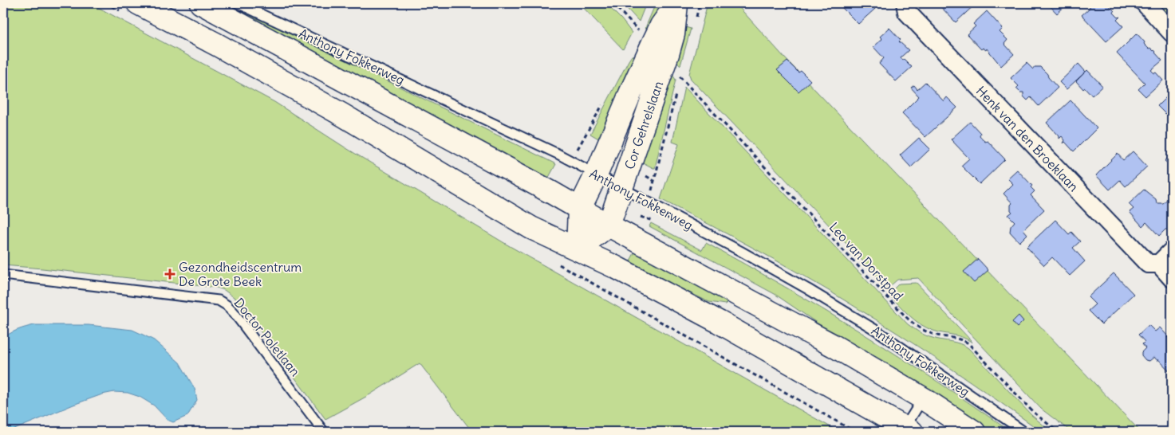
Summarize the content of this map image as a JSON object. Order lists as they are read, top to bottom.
{
  "streets": {
    "main road": ["Anthony Fokkerweg", "Cor Gehrelslaan"],
    "street": ["Henk van den Broeklaan"],
    "lane": ["Doctor Poletlaan"],
    "path": ["Leo van Dorstpad"]
  },
  "crossings": [
    ["Anthony Fokkerweg", "Cor Gehrelslaan"]
  ],
  "places": {
    "health": ["Gezondheidscentrum De Grote Beek"]
  }
}
